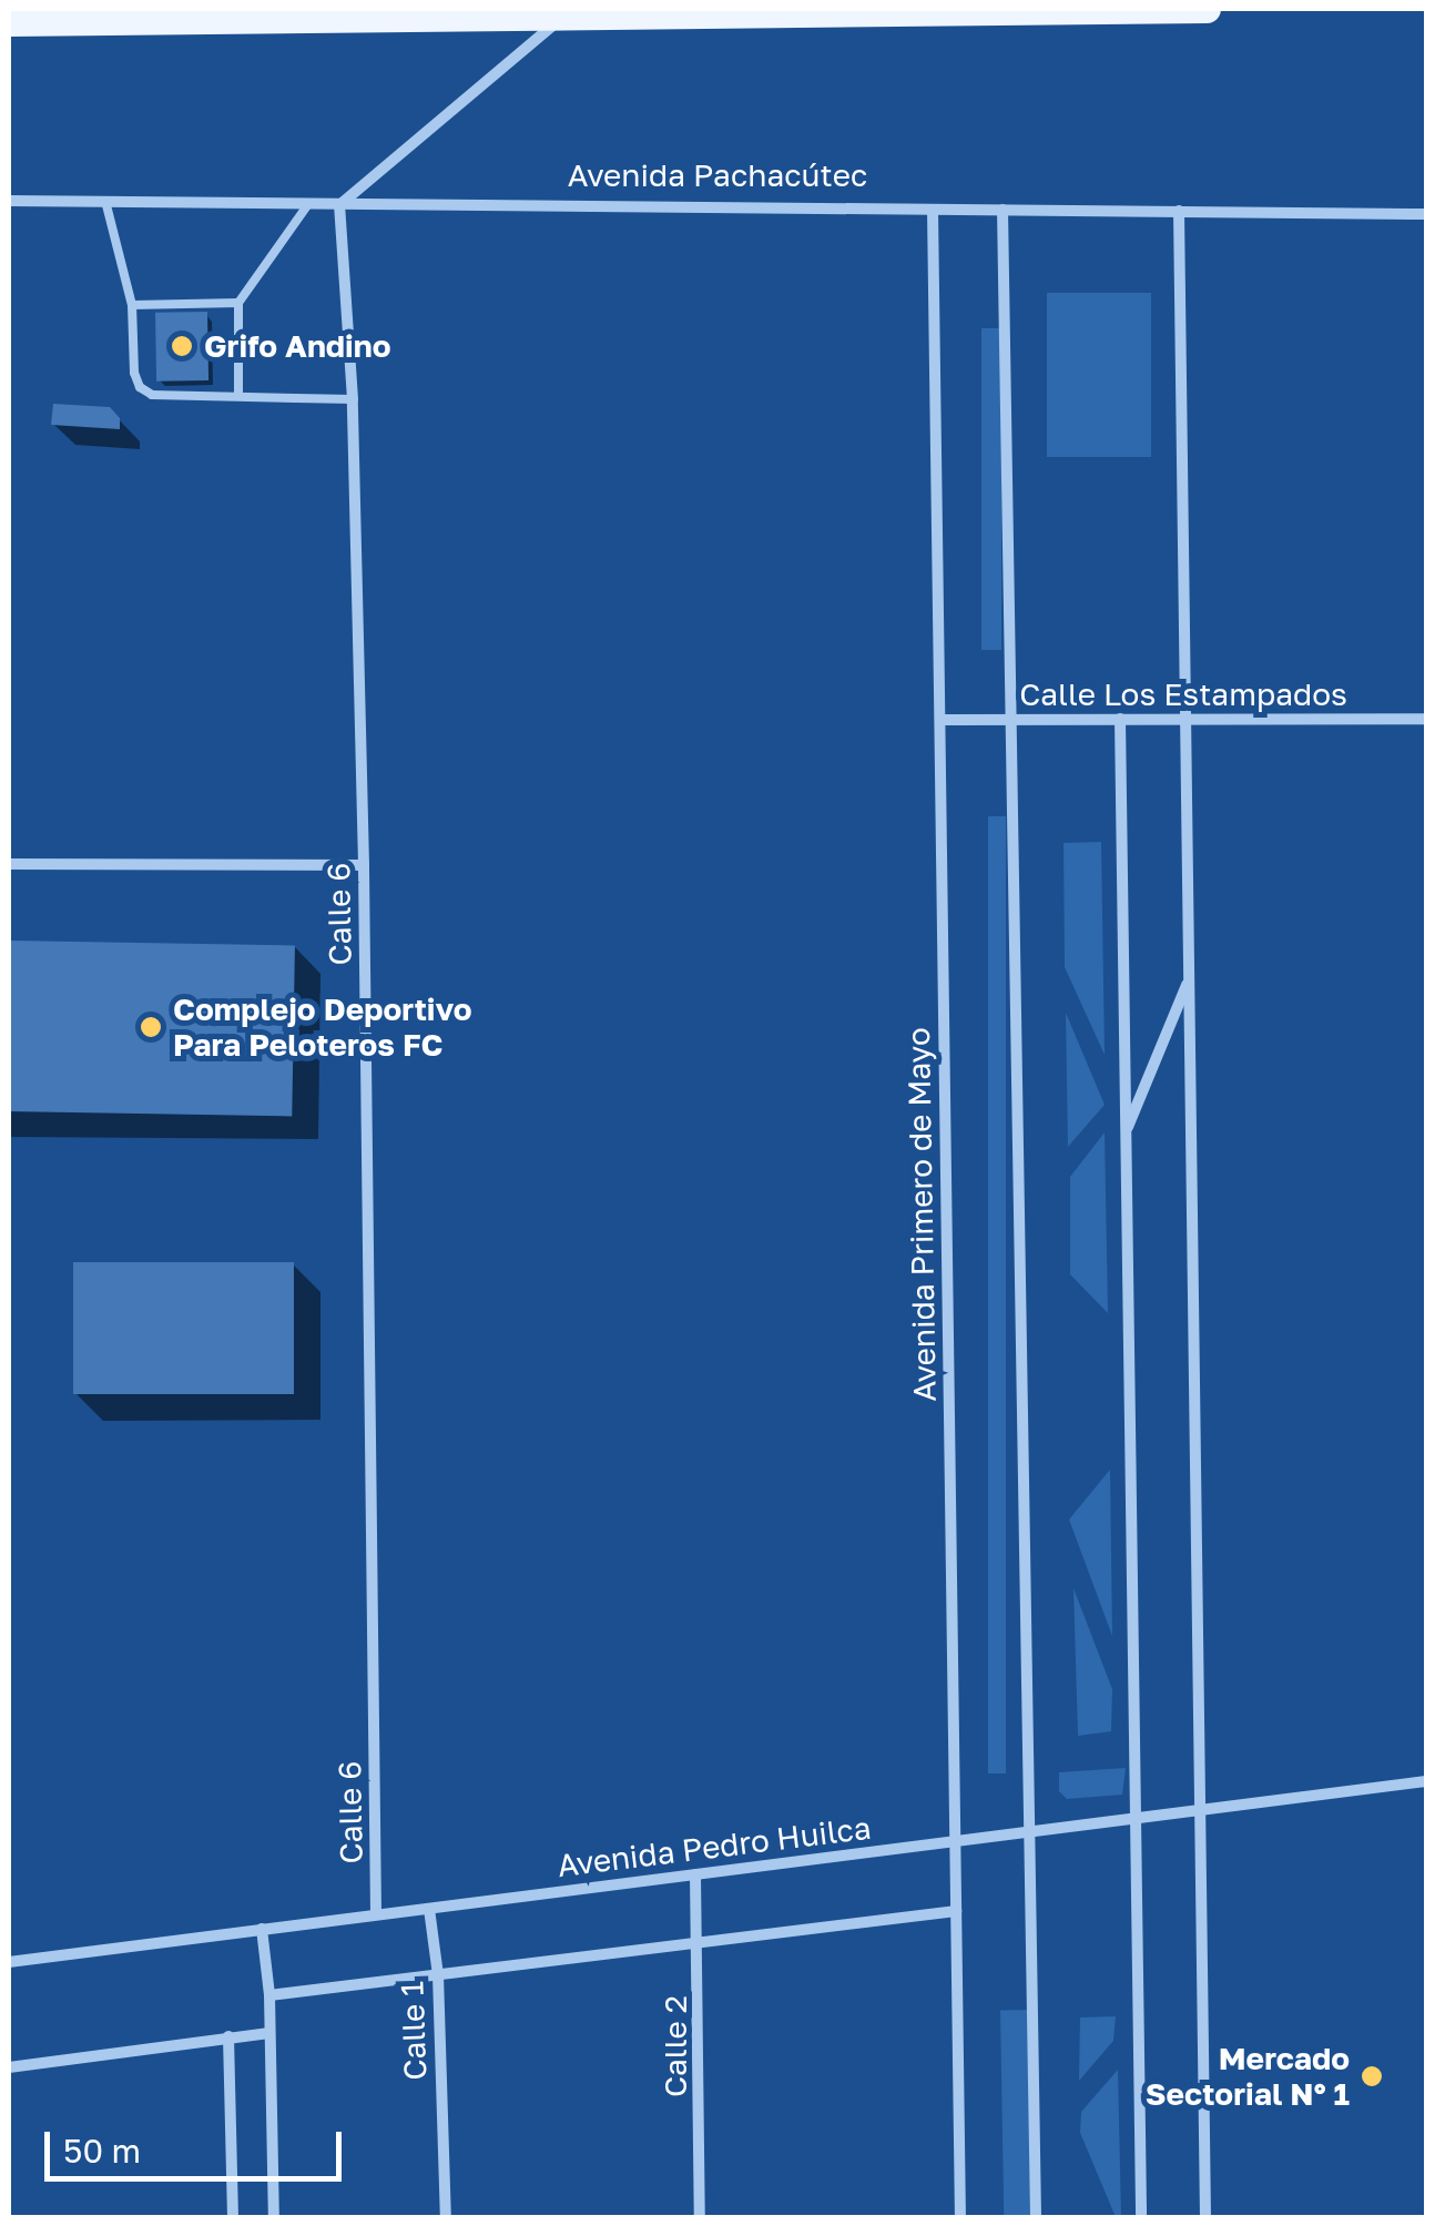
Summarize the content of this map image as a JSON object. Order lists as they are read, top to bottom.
{
  "streets": {
    "street": [
      "Avenida Pachacútec",
      "Calle Los Estampados",
      "Calle 6",
      "Avenida Primero de Mayo",
      "Avenida Pedro Huilca",
      "Calle 1",
      "Calle 2"
    ]
  },
  "crossings": [
    ["Avenida Pachacútec", "Calle 6"],
    ["Avenida Pachacútec", "Avenida Primero de Mayo"],
    ["Calle Los Estampados", "Avenida Primero de Mayo"],
    ["Calle 6", "Avenida Pedro Huilca"],
    ["Avenida Primero de Mayo", "Avenida Pedro Huilca"],
    ["Avenida Pedro Huilca", "Calle 1"],
    ["Avenida Pedro Huilca", "Calle 2"]
  ],
  "places": ["Grifo Andino", "Complejo Deportivo Para Peloteros FC", "Mercado Sectorial N° 1"],
  "scale_bar": "50 m"
}
